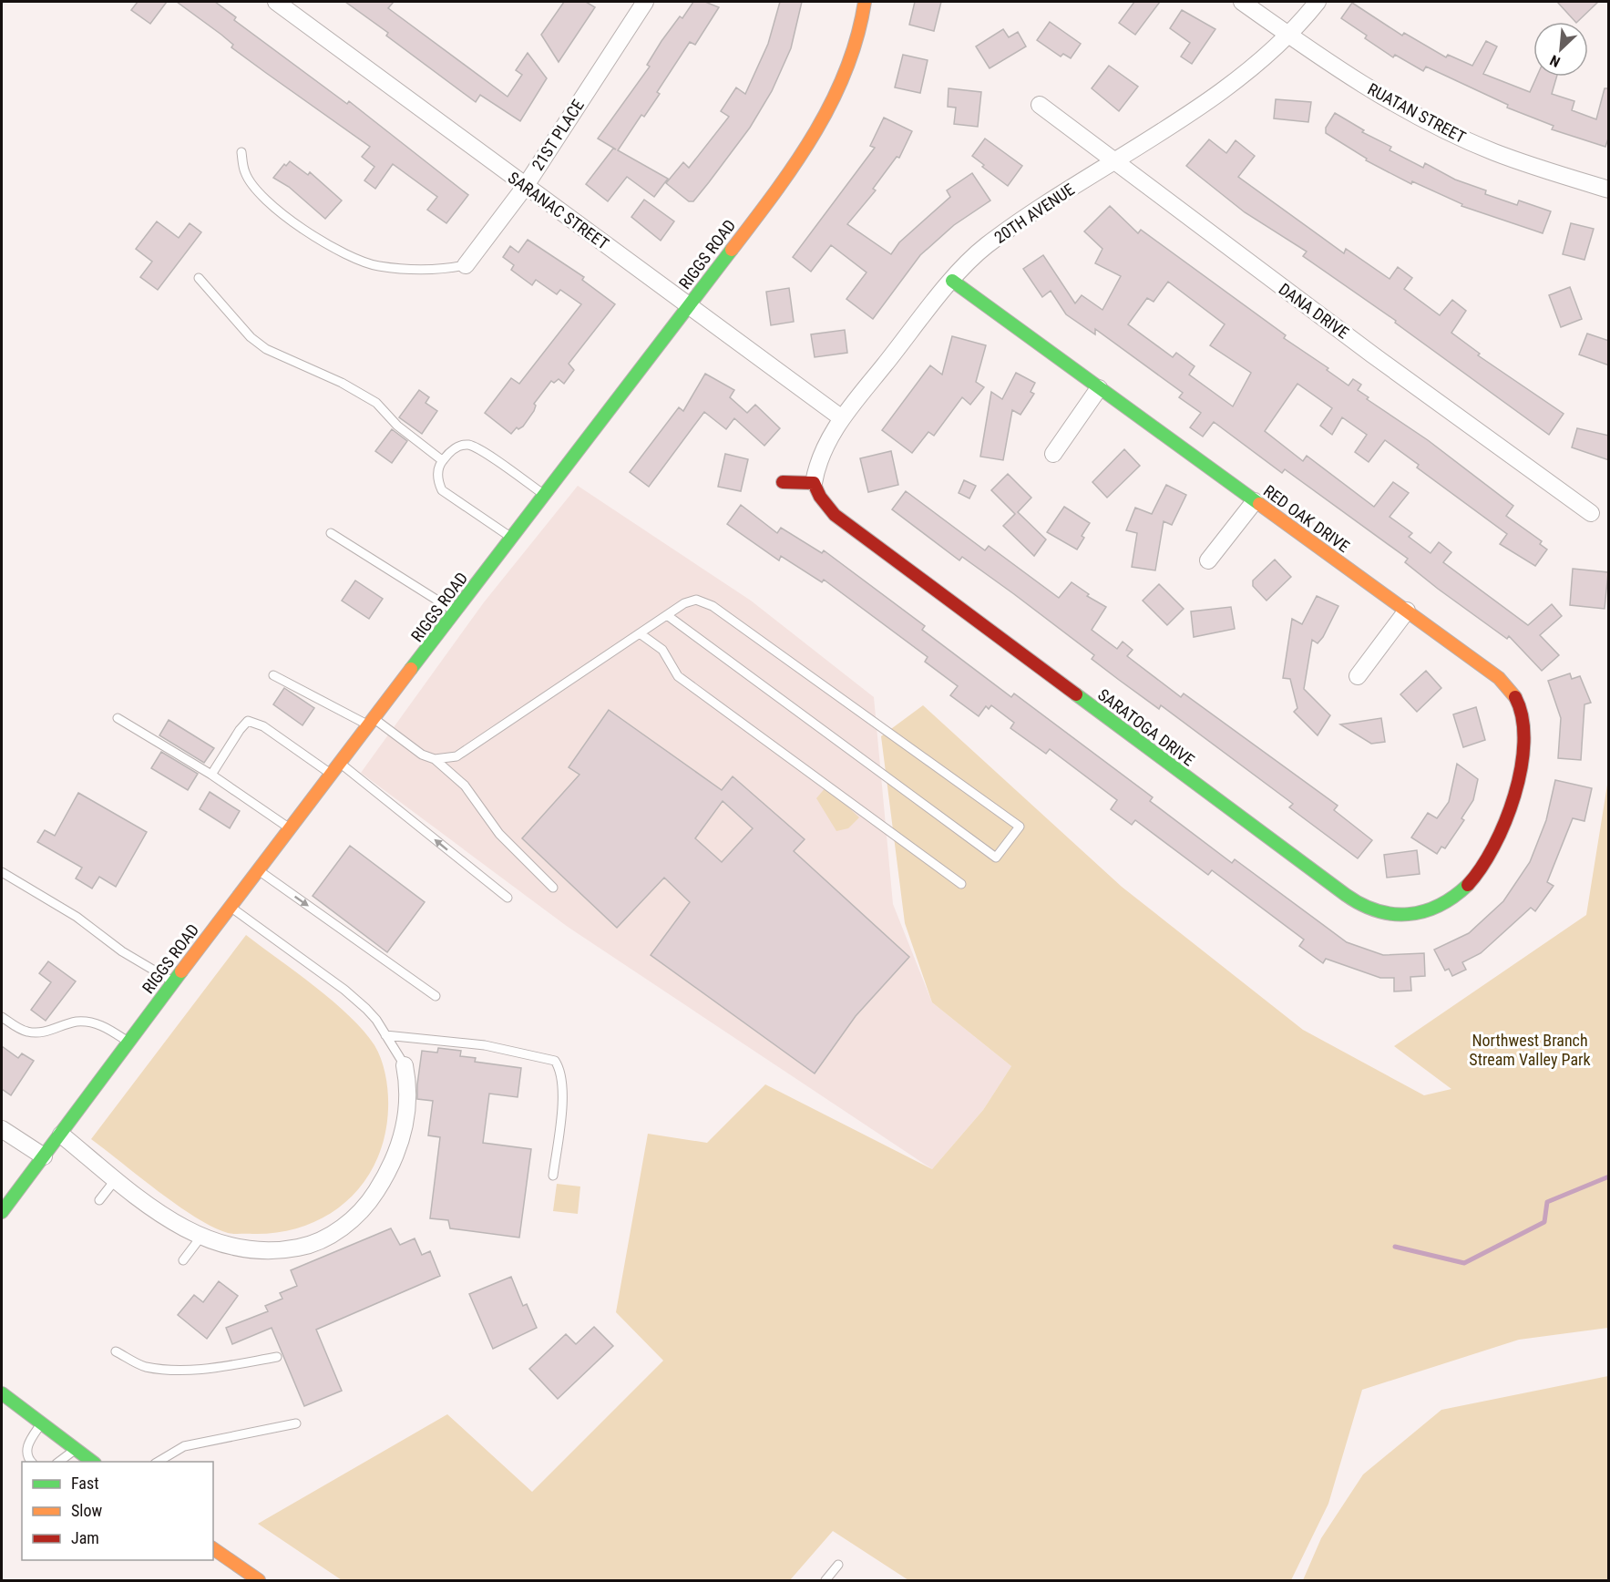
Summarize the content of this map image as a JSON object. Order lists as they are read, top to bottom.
{
  "streets": {
    "street": [
      "RUATAN STREET",
      "21ST PLACE",
      "SARANAC STREET",
      "20TH AVENUE",
      "RIGGS ROAD",
      "DANA DRIVE",
      "RED OAK DRIVE",
      "SARATOGA DRIVE"
    ]
  },
  "crossings": [
    ["RUATAN STREET", "20TH AVENUE"],
    ["21ST PLACE", "SARANAC STREET"],
    ["SARANAC STREET", "20TH AVENUE"],
    ["SARANAC STREET", "RIGGS ROAD"],
    ["20TH AVENUE", "DANA DRIVE"],
    ["20TH AVENUE", "RED OAK DRIVE"],
    ["20TH AVENUE", "SARATOGA DRIVE"],
    ["RED OAK DRIVE", "SARATOGA DRIVE"]
  ],
  "parks": ["Northwest Branch Stream Valley Park"],
  "legend": ["Fast", "Slow", "Jam"],
  "north": "bottom left"
}
